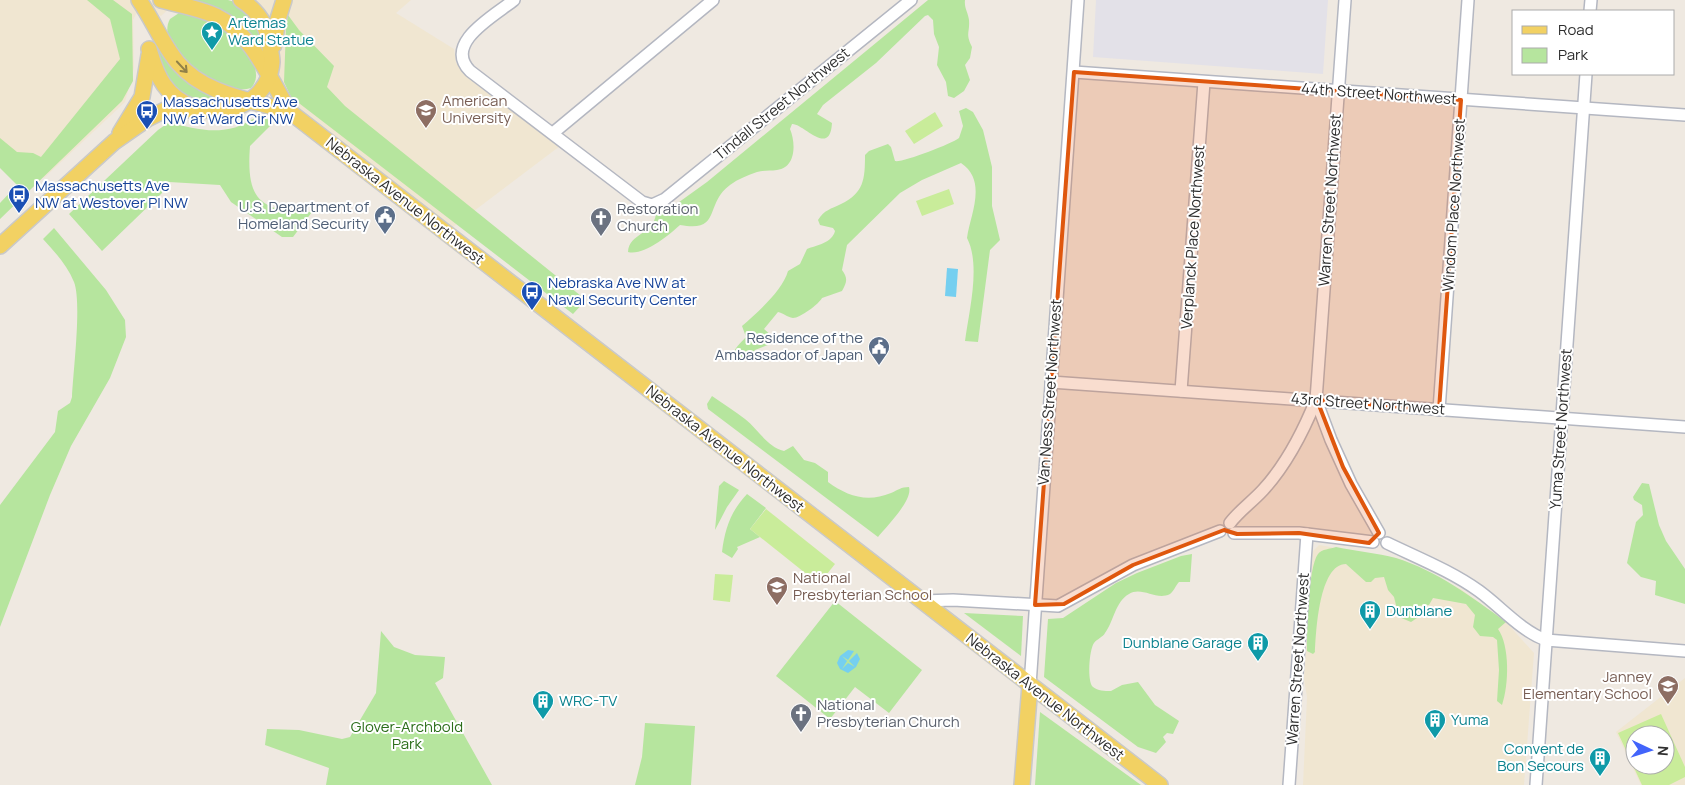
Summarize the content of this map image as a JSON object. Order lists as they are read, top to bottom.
{
  "streets": {
    "main road": ["Nebraska Avenue Northwest", "Van Ness Street Northwest"],
    "street": [
      "44th Street Northwest",
      "Tindall Street Northwest",
      "Warren Street Northwest",
      "Windom Place Northwest",
      "Verplanck Place Northwest",
      "43rd Street Northwest",
      "Yuma Street Northwest"
    ]
  },
  "crossings": [
    ["44th Street Northwest", "Warren Street Northwest"],
    ["44th Street Northwest", "Windom Place Northwest"],
    ["44th Street Northwest", "Verplanck Place Northwest"],
    ["44th Street Northwest", "Van Ness Street Northwest"],
    ["44th Street Northwest", "Yuma Street Northwest"],
    ["Warren Street Northwest", "Nebraska Avenue Northwest"],
    ["Warren Street Northwest", "Van Ness Street Northwest"],
    ["Warren Street Northwest", "43rd Street Northwest"],
    ["Warren Street Northwest", "Yuma Street Northwest"],
    ["Nebraska Avenue Northwest", "Van Ness Street Northwest"],
    ["Windom Place Northwest", "43rd Street Northwest"],
    ["Verplanck Place Northwest", "43rd Street Northwest"],
    ["Van Ness Street Northwest", "43rd Street Northwest"],
    ["43rd Street Northwest", "Yuma Street Northwest"]
  ],
  "parks": ["Glover-Archbold Park"],
  "places": {
    "place": ["Artemas Ward Statue"],
    "school or university": ["American University", "National Presbyterian School", "Janney Elementary School"],
    "bus stop": ["Massachusetts Ave NW at Ward Cir NW", "Massachusetts Ave NW at Westover Pl NW", "Nebraska Ave NW at Naval Security Center"],
    "public building": ["U.S. Department of Homeland Security", "Residence of the Ambassador of Japan"],
    "church": ["Restoration Church", "National Presbyterian Church"],
    "building": [
      "Dunblane",
      "Dunblane Garage",
      "WRC-TV",
      "Yuma",
      "Convent de Bon Secours"
    ]
  },
  "legend": ["Road", "Park"],
  "north": "right"
}
